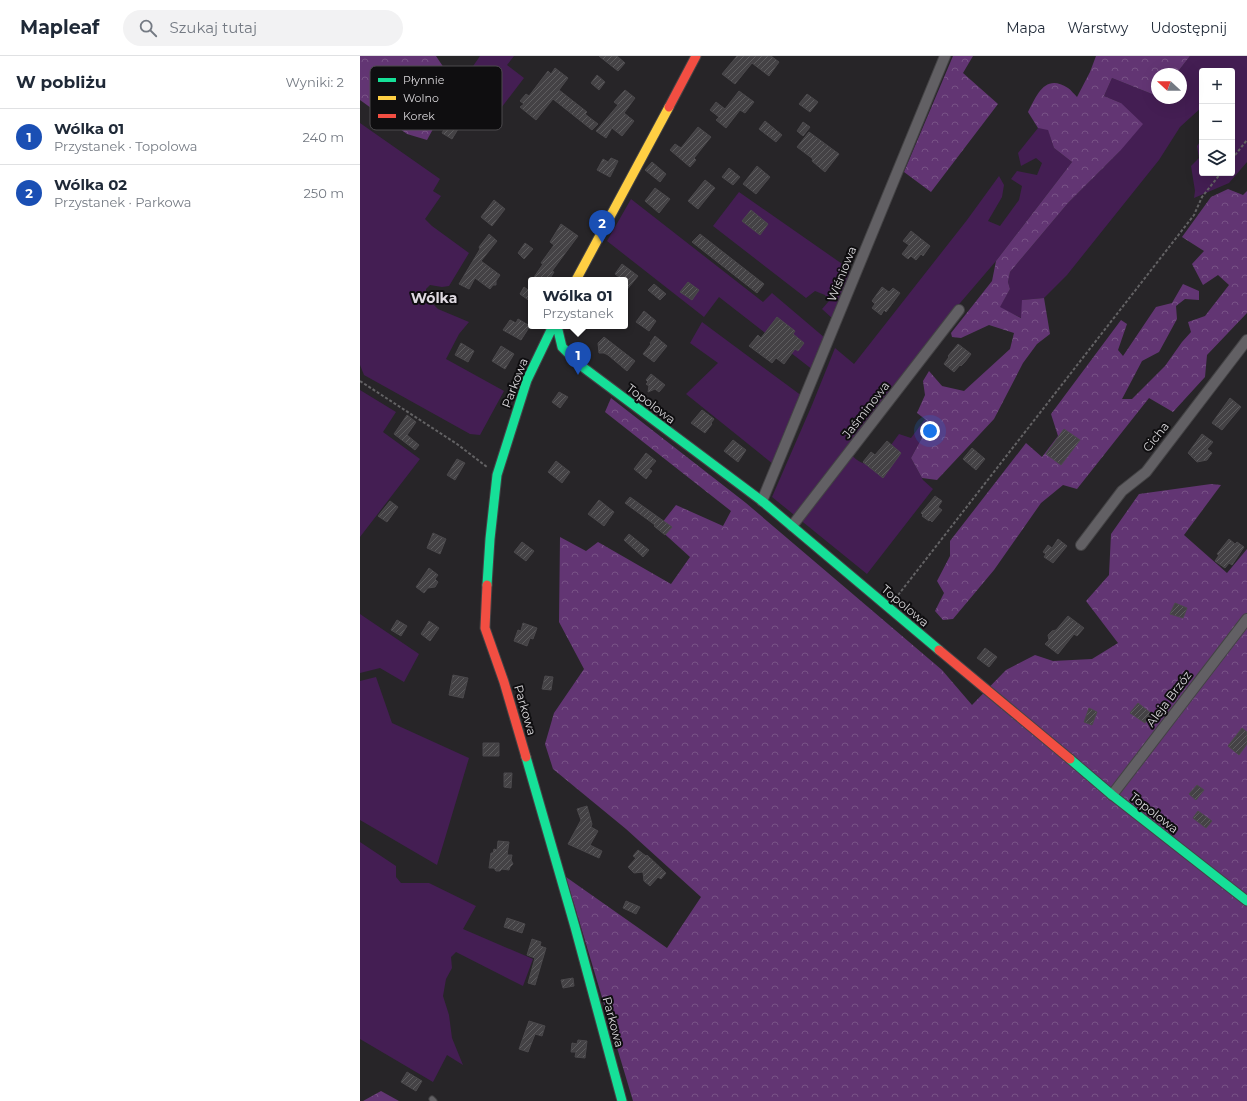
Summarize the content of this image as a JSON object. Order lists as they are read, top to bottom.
{
  "streets": {
    "street": [
      "Wiśniowa",
      "Parkowa",
      "Topolowa",
      "Jaśminowa",
      "Cicha",
      "Aleja Brzóz"
    ]
  },
  "crossings": [
    ["Wiśniowa", "Topolowa"],
    ["Topolowa", "Jaśminowa"],
    ["Topolowa", "Aleja Brzóz"]
  ],
  "districts": ["Wólka"],
  "legend": ["Płynnie", "Wolno", "Korek"],
  "north": "left",
  "page": {
    "header": "Mapleaf",
    "search": "Szukaj tutaj",
    "nav": ["Mapa", "Warstwy", "Udostępnij"],
    "heading": ["W pobliżu", "Wyniki: 2"],
    "map_buttons": ["+", "−"],
    "list": [
      {
        "mark": "1",
        "name": "Wólka 01",
        "note": "Przystanek · Topolowa",
        "value": "240 m"
      },
      {
        "mark": "2",
        "name": "Wólka 02",
        "note": "Przystanek · Parkowa",
        "value": "250 m"
      }
    ],
    "pins": ["2", "1"],
    "popup": ["Wólka 01", "Przystanek"]
  }
}
